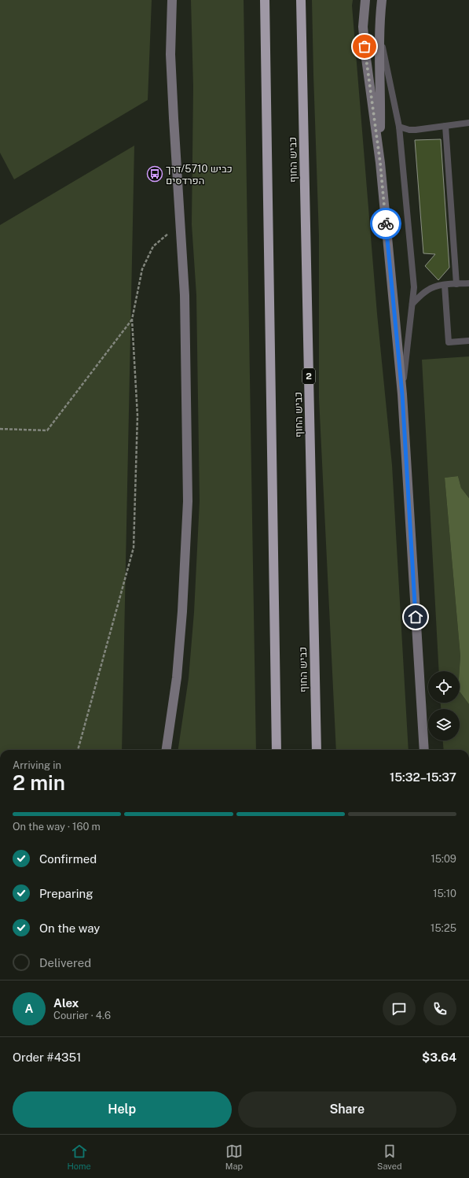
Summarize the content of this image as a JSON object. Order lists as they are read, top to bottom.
{
  "streets": {
    "highway": ["כביש החוף", "2"]
  },
  "places": {
    "bus stop": ["כביש 5710/דרך הפרדסים"]
  },
  "page": {
    "heading": ["2 min", "Arriving in", "15:32–15:37"],
    "panel": [
      "Alex",
      "Courier · 4.6",
      "Order #4351",
      "$3.64"
    ],
    "bar": "On the way · 160 m",
    "list": [
      ["Confirmed", "15:09"],
      ["Preparing", "15:10"],
      ["On the way", "15:25"],
      "Delivered"
    ],
    "round": "A",
    "buttons": ["Help", "Share"],
    "tabs": ["Home", "Map", "Saved"]
  }
}
